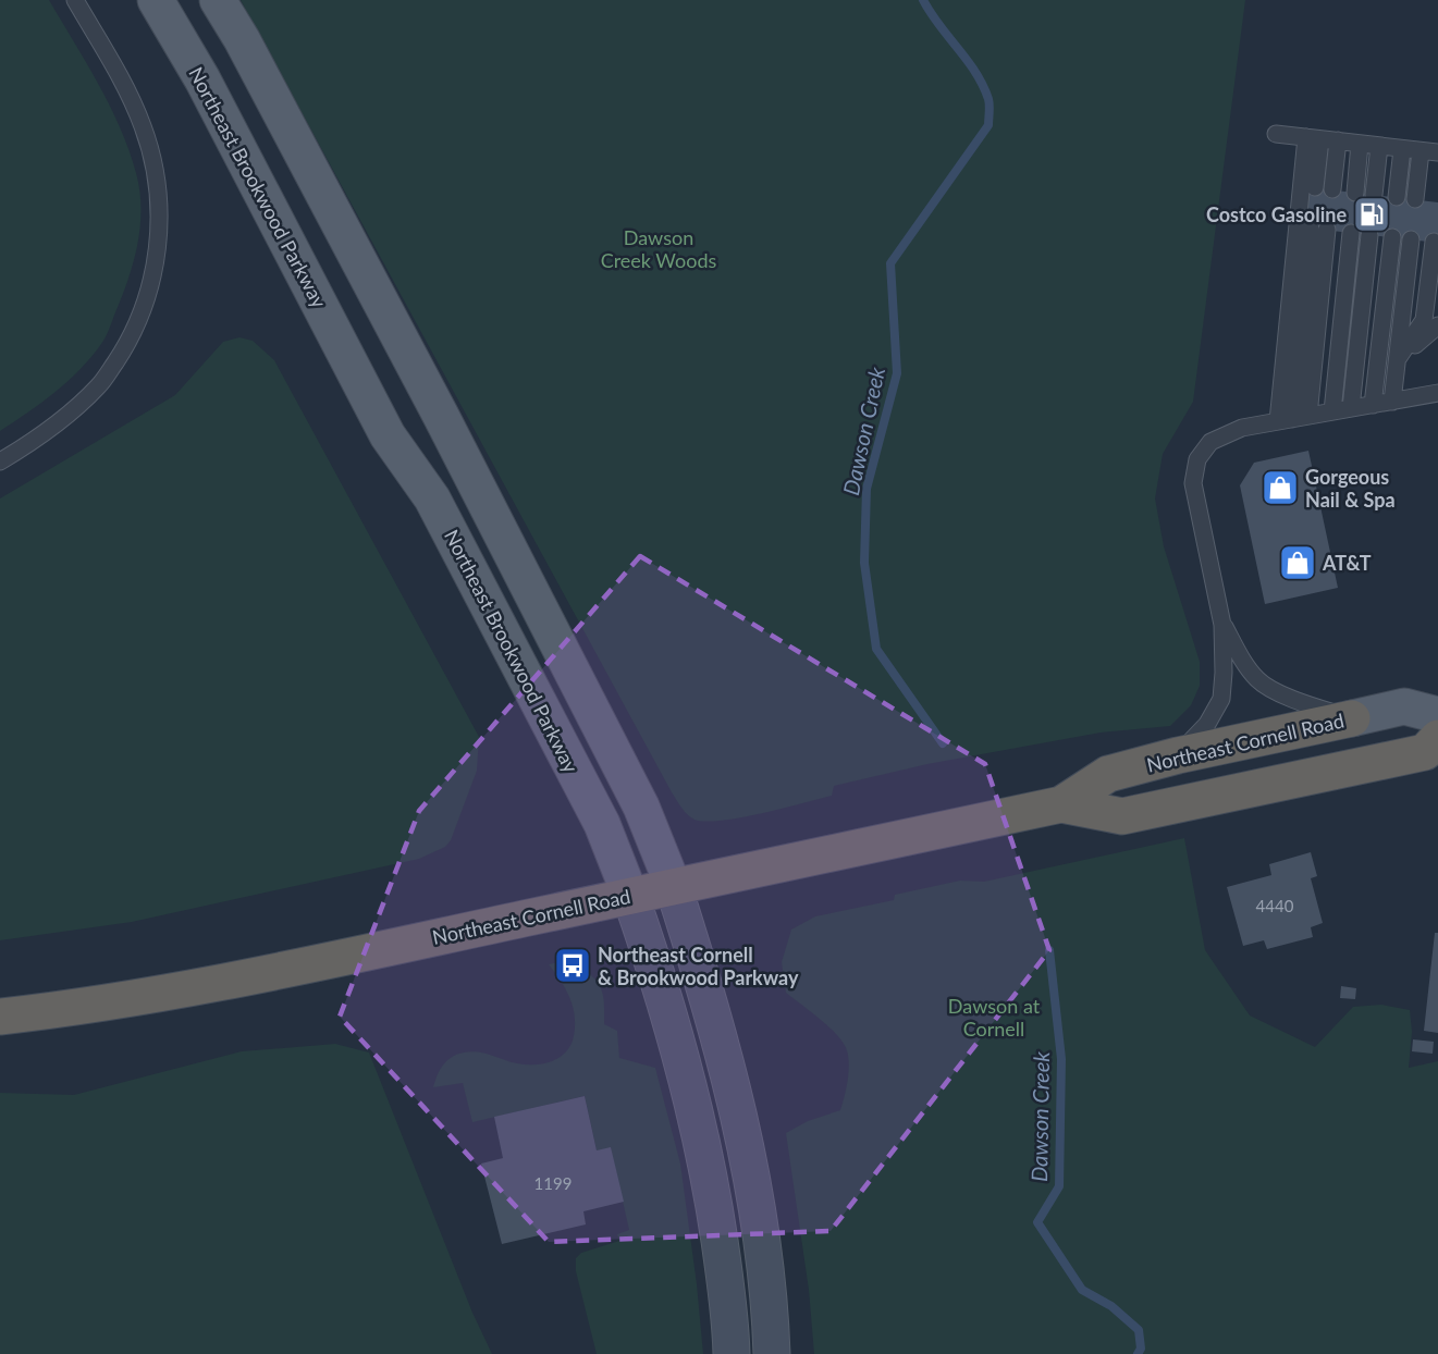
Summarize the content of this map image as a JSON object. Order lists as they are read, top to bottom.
{
  "streets": {
    "highway": ["Northeast Cornell Road"],
    "main road": ["Northeast Brookwood Parkway"]
  },
  "crossings": [
    ["Northeast Brookwood Parkway", "Northeast Cornell Road"]
  ],
  "water": ["Dawson Creek"],
  "parks": ["Dawson Creek Woods", "Dawson at Cornell"],
  "places": {
    "fuel station": ["Costco Gasoline"],
    "shop": ["Gorgeous Nail & Spa", "AT&T"],
    "bus stop": ["Northeast Cornell & Brookwood Parkway"]
  },
  "house_numbers": ["4440", "1199"]
}
